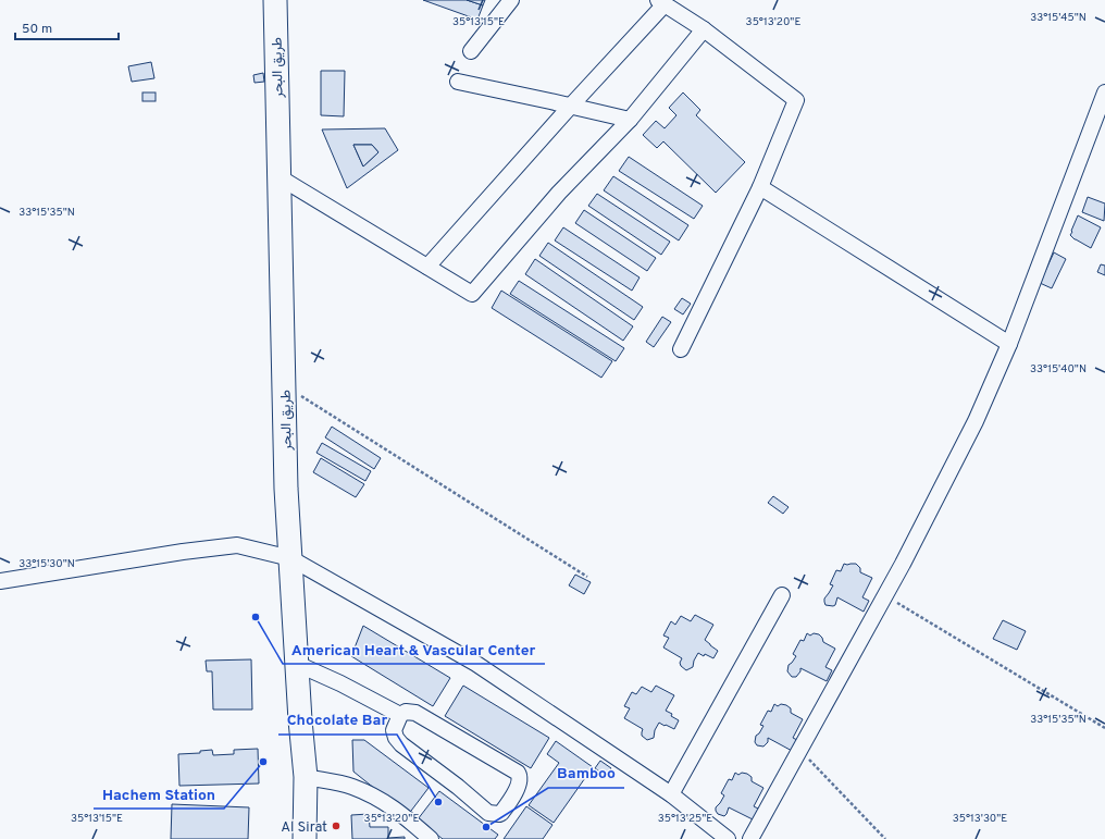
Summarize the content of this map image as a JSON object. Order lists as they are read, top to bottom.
{
  "streets": {
    "highway": ["طريق البحر"]
  },
  "places": [
    "American Heart & Vascular Center",
    "Hachem Station",
    "Chocolate Bar",
    "Al Sirat",
    "Bamboo"
  ],
  "scale_bar": "50 m",
  "coordinates": [
    "33°15'45\"N",
    "35°13'15\"E",
    "35°13'20\"E",
    "33°15'35\"N",
    "33°15'40\"N",
    "33°15'30\"N",
    "35°13'25\"E",
    "35°13'30\"E"
  ]
}
